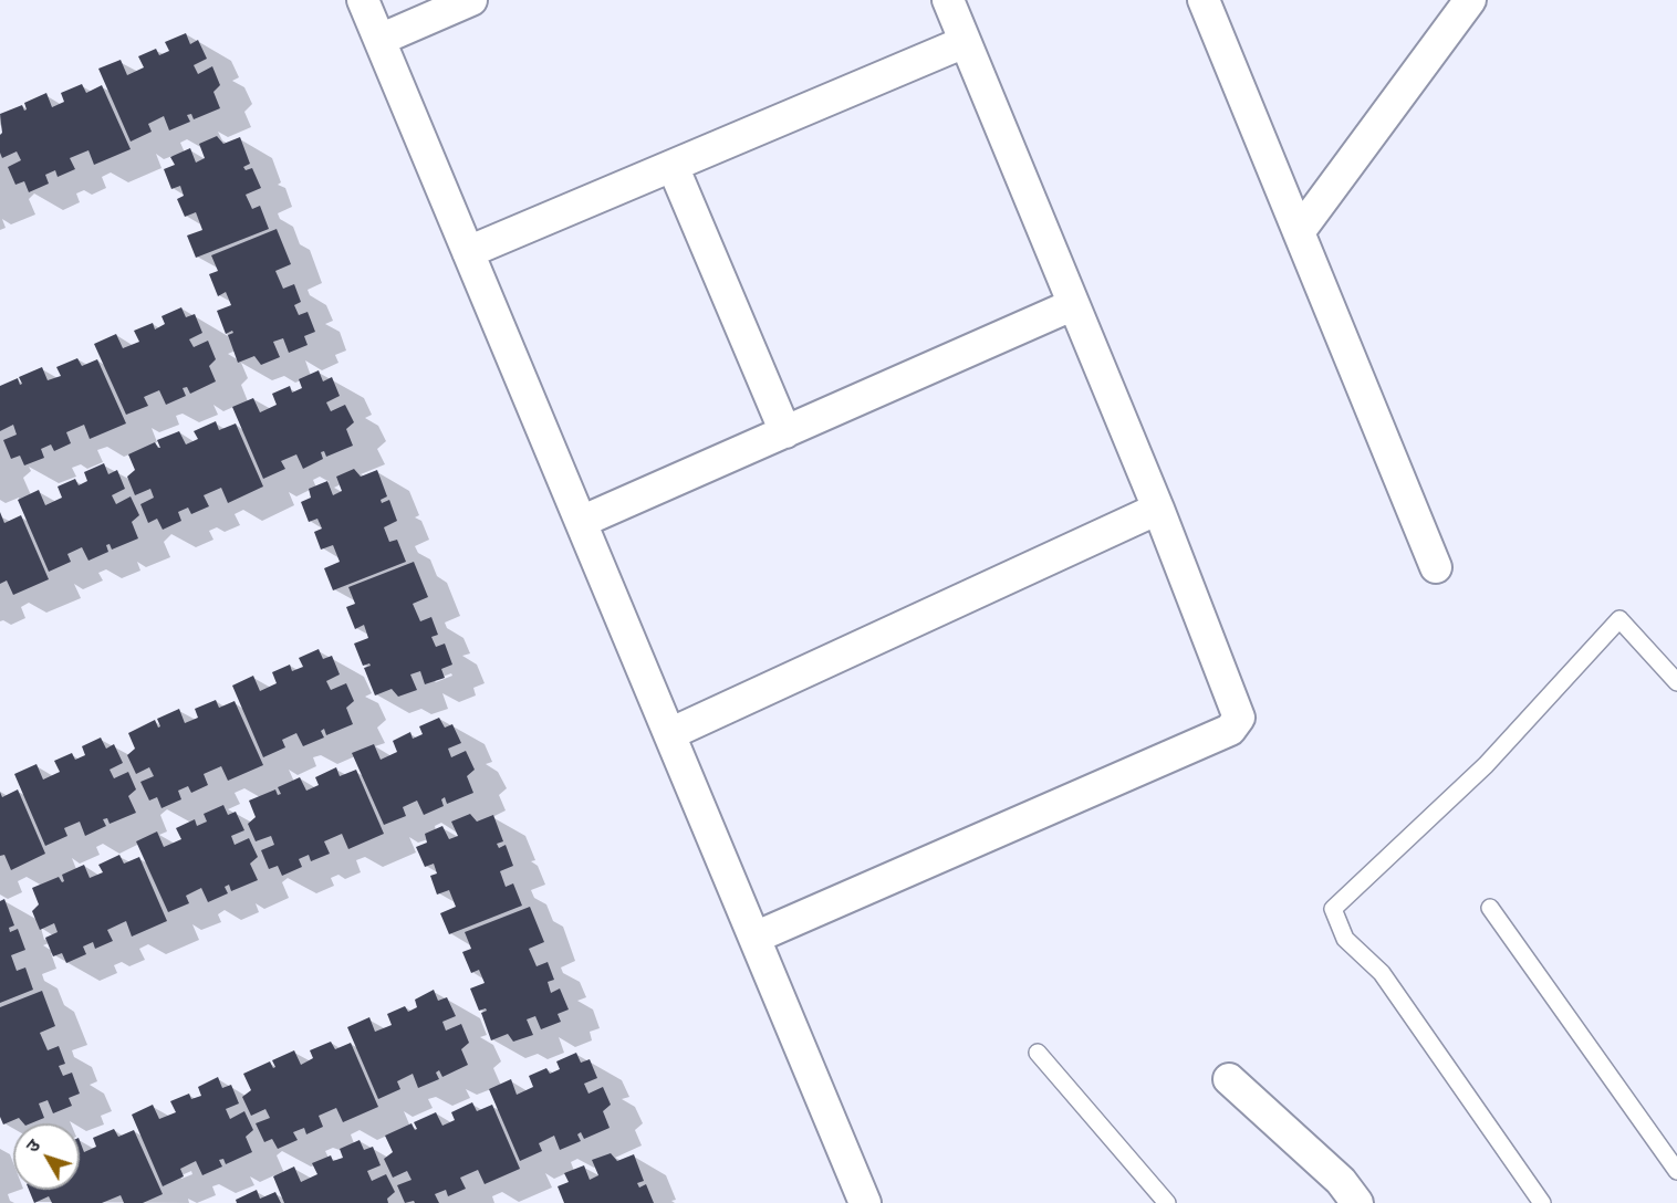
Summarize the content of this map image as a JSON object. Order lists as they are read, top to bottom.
{
  "north": "top left"
}
